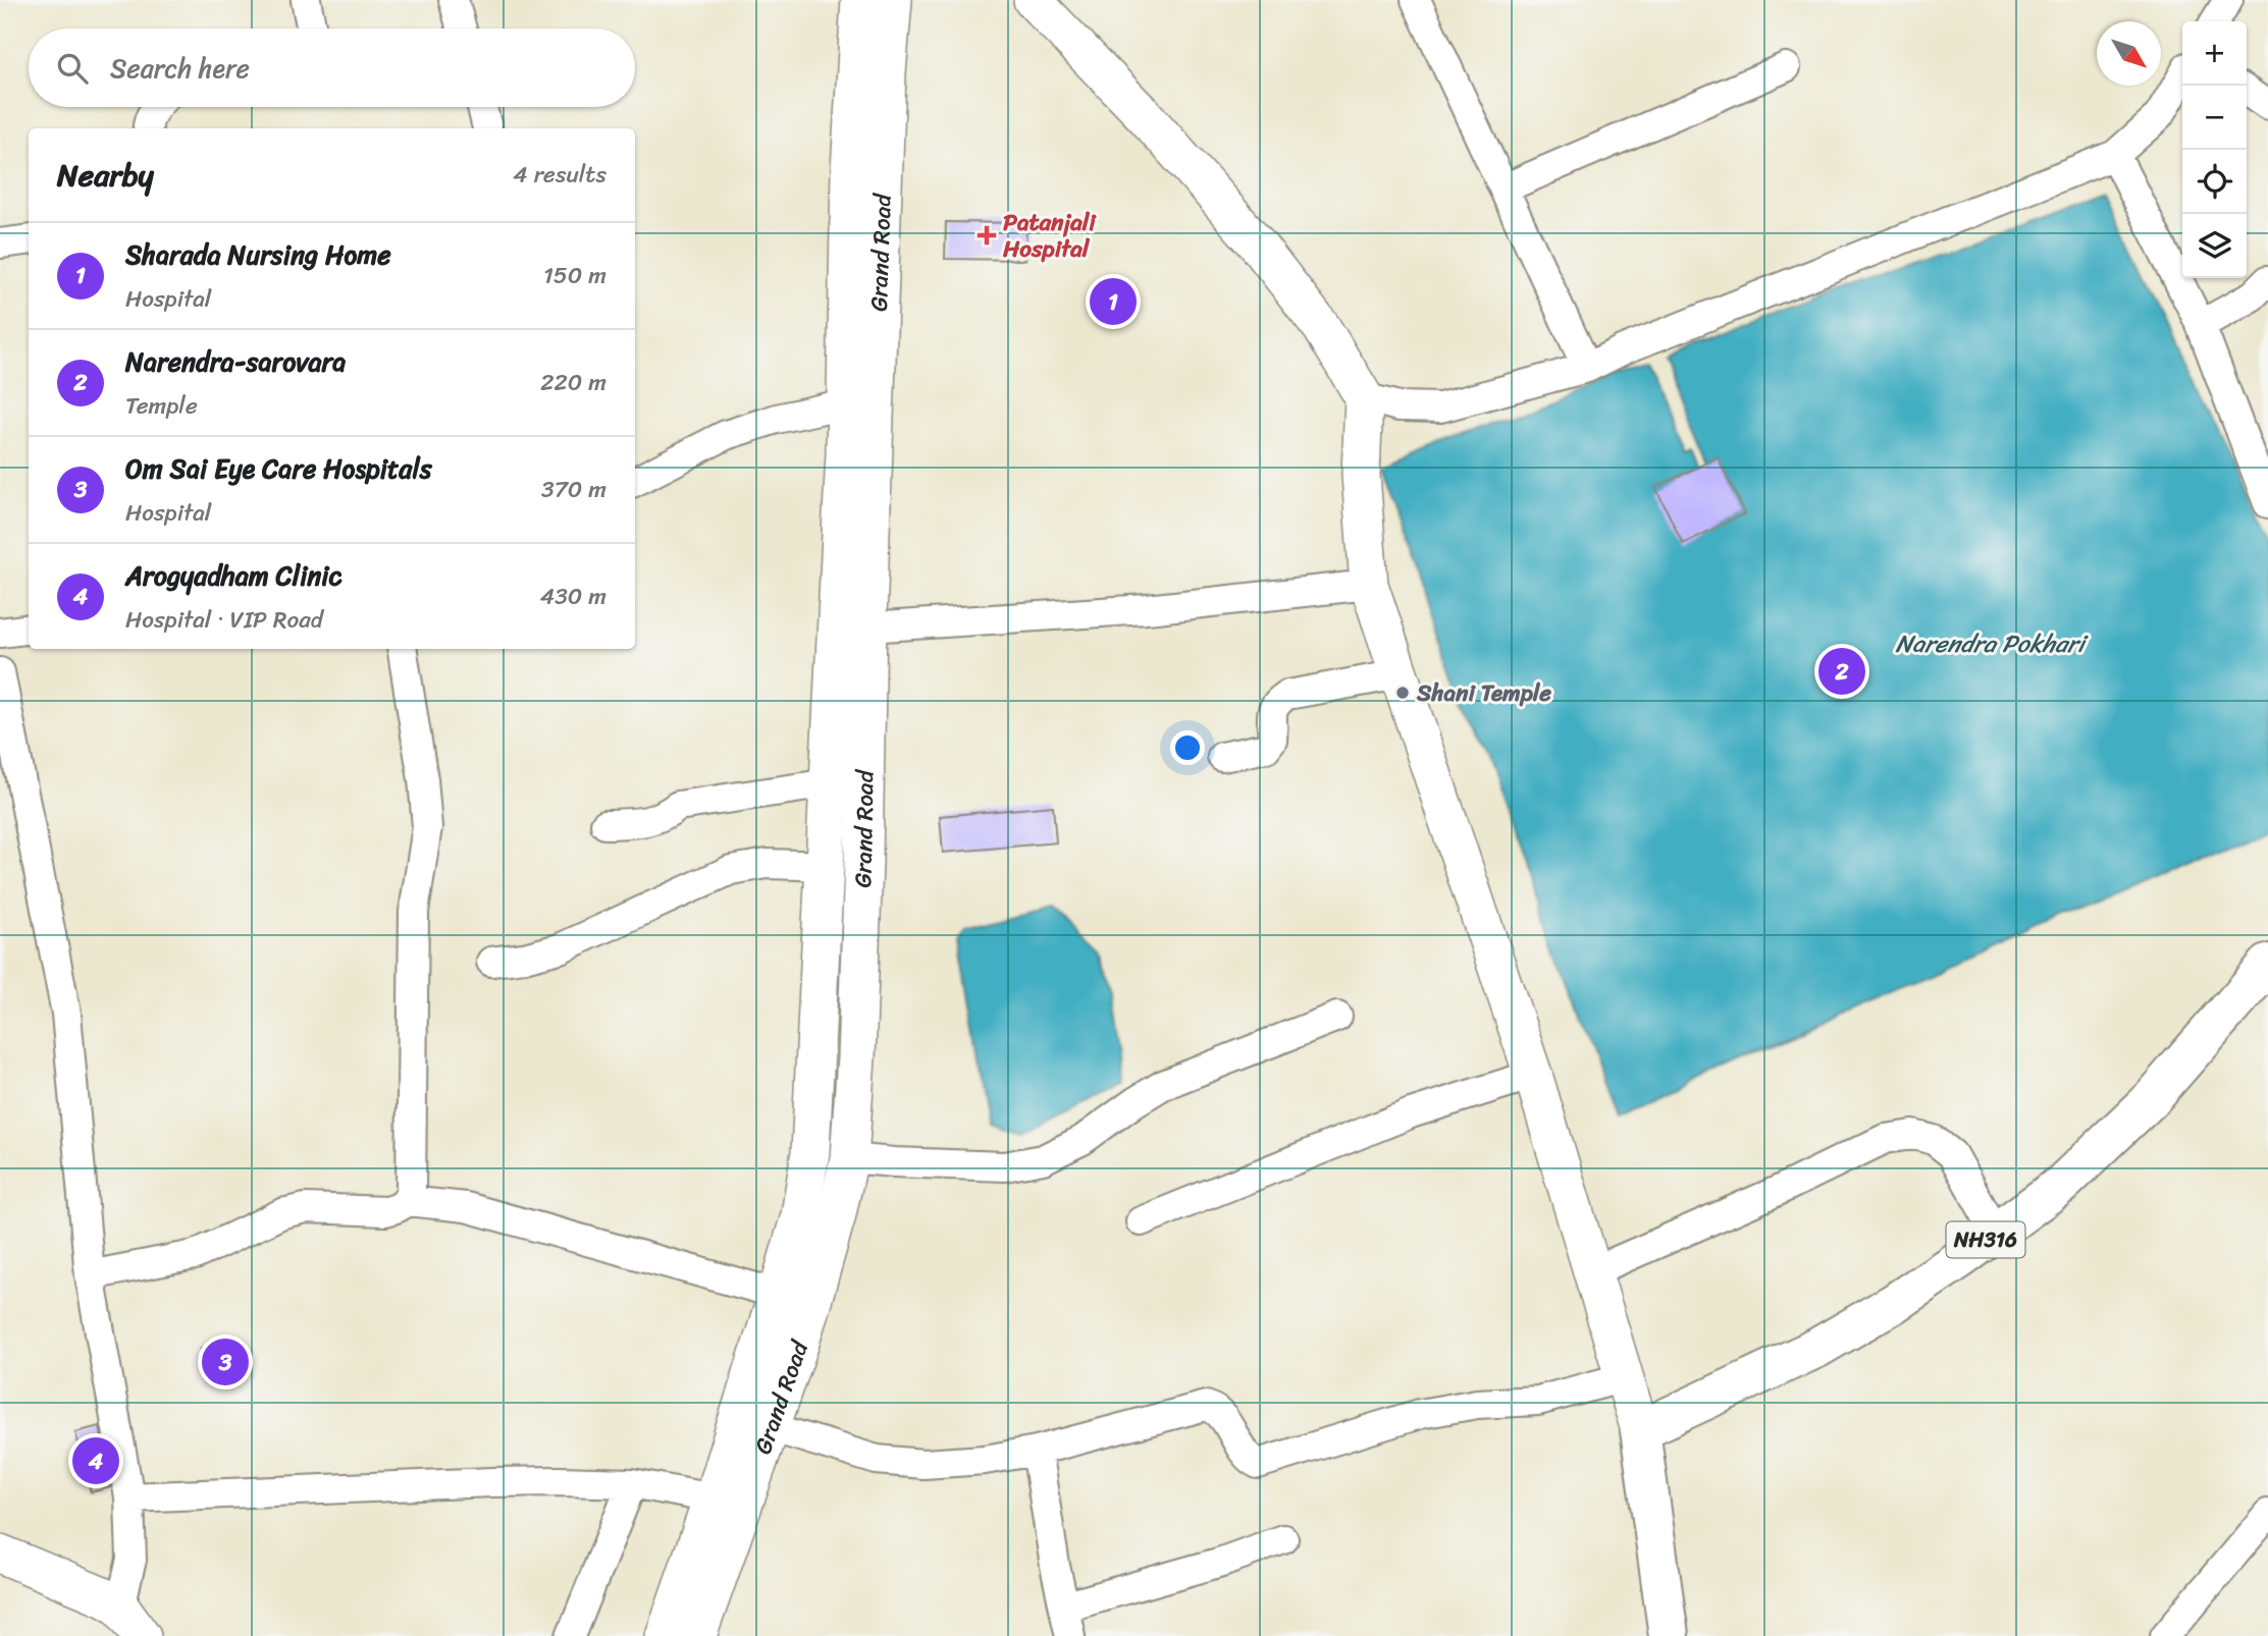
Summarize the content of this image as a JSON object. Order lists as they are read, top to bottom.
{
  "streets": {
    "highway": ["NH316"],
    "main road": ["Grand Road"]
  },
  "water": ["Narendra Pokhari"],
  "places": {
    "health": ["Patanjali Hospital"],
    "other": ["Shani Temple"]
  },
  "north": "bottom right",
  "page": {
    "map_buttons": ["+", "−"],
    "search": "Search here",
    "heading": ["Nearby", "4 results"],
    "list": [
      {
        "mark": "1",
        "name": "Sharada Nursing Home",
        "note": "Hospital",
        "value": "150 m"
      },
      {
        "mark": "2",
        "name": "Narendra-sarovara",
        "note": "Temple",
        "value": "220 m"
      },
      {
        "mark": "3",
        "name": "Om Sai Eye Care Hospitals",
        "note": "Hospital",
        "value": "370 m"
      },
      {
        "mark": "4",
        "name": "Arogyadham Clinic",
        "note": "Hospital · VIP Road",
        "value": "430 m"
      }
    ],
    "pins": [
      "1",
      "2",
      "3",
      "4"
    ]
  }
}
